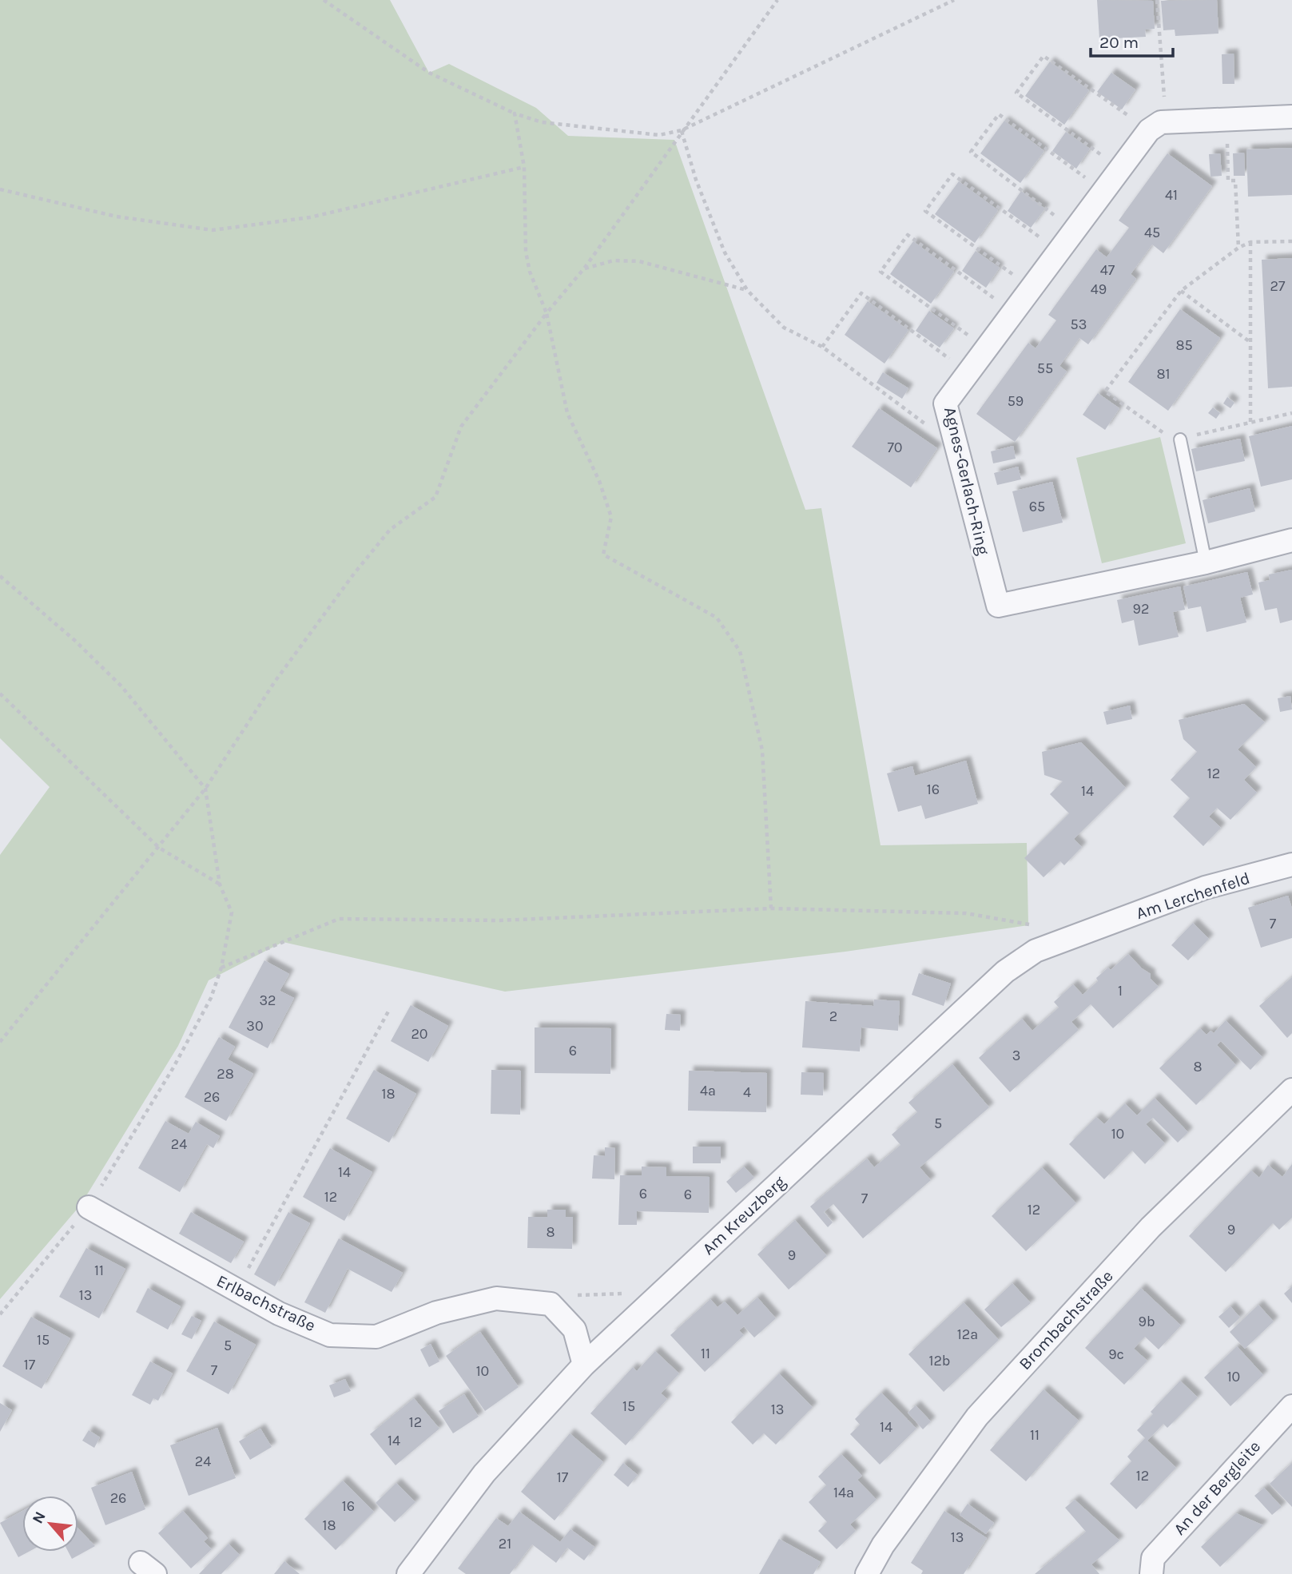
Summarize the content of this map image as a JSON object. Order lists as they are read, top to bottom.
{
  "streets": {
    "street": [
      "Agnes-Gerlach-Ring",
      "Am Lerchenfeld",
      "Am Kreuzberg",
      "Erlbachstraße",
      "Brombachstraße",
      "An der Bergleite"
    ]
  },
  "crossings": [
    ["Am Lerchenfeld", "Am Kreuzberg"],
    ["Am Kreuzberg", "Erlbachstraße"]
  ],
  "house_numbers": [
    "41",
    "45",
    "47",
    "27",
    "49",
    "53",
    "85",
    "55",
    "81",
    "59",
    "70",
    "65",
    "92",
    "12",
    "16",
    "14",
    "7",
    "1",
    "32",
    "2",
    "30",
    "20",
    "6",
    "3",
    "8",
    "28",
    "4a",
    "4",
    "18",
    "26",
    "5",
    "10",
    "24",
    "14",
    "6",
    "6",
    "12",
    "7",
    "12",
    "9",
    "8",
    "9",
    "11",
    "13",
    "9b",
    "12a",
    "15",
    "5",
    "11",
    "9c",
    "12b",
    "17",
    "7",
    "10",
    "10",
    "15",
    "13",
    "12",
    "14",
    "11",
    "14",
    "24",
    "12",
    "17",
    "14a",
    "26",
    "16",
    "18",
    "13",
    "21"
  ],
  "scale_bar": "20 m",
  "north": "top left"
}
